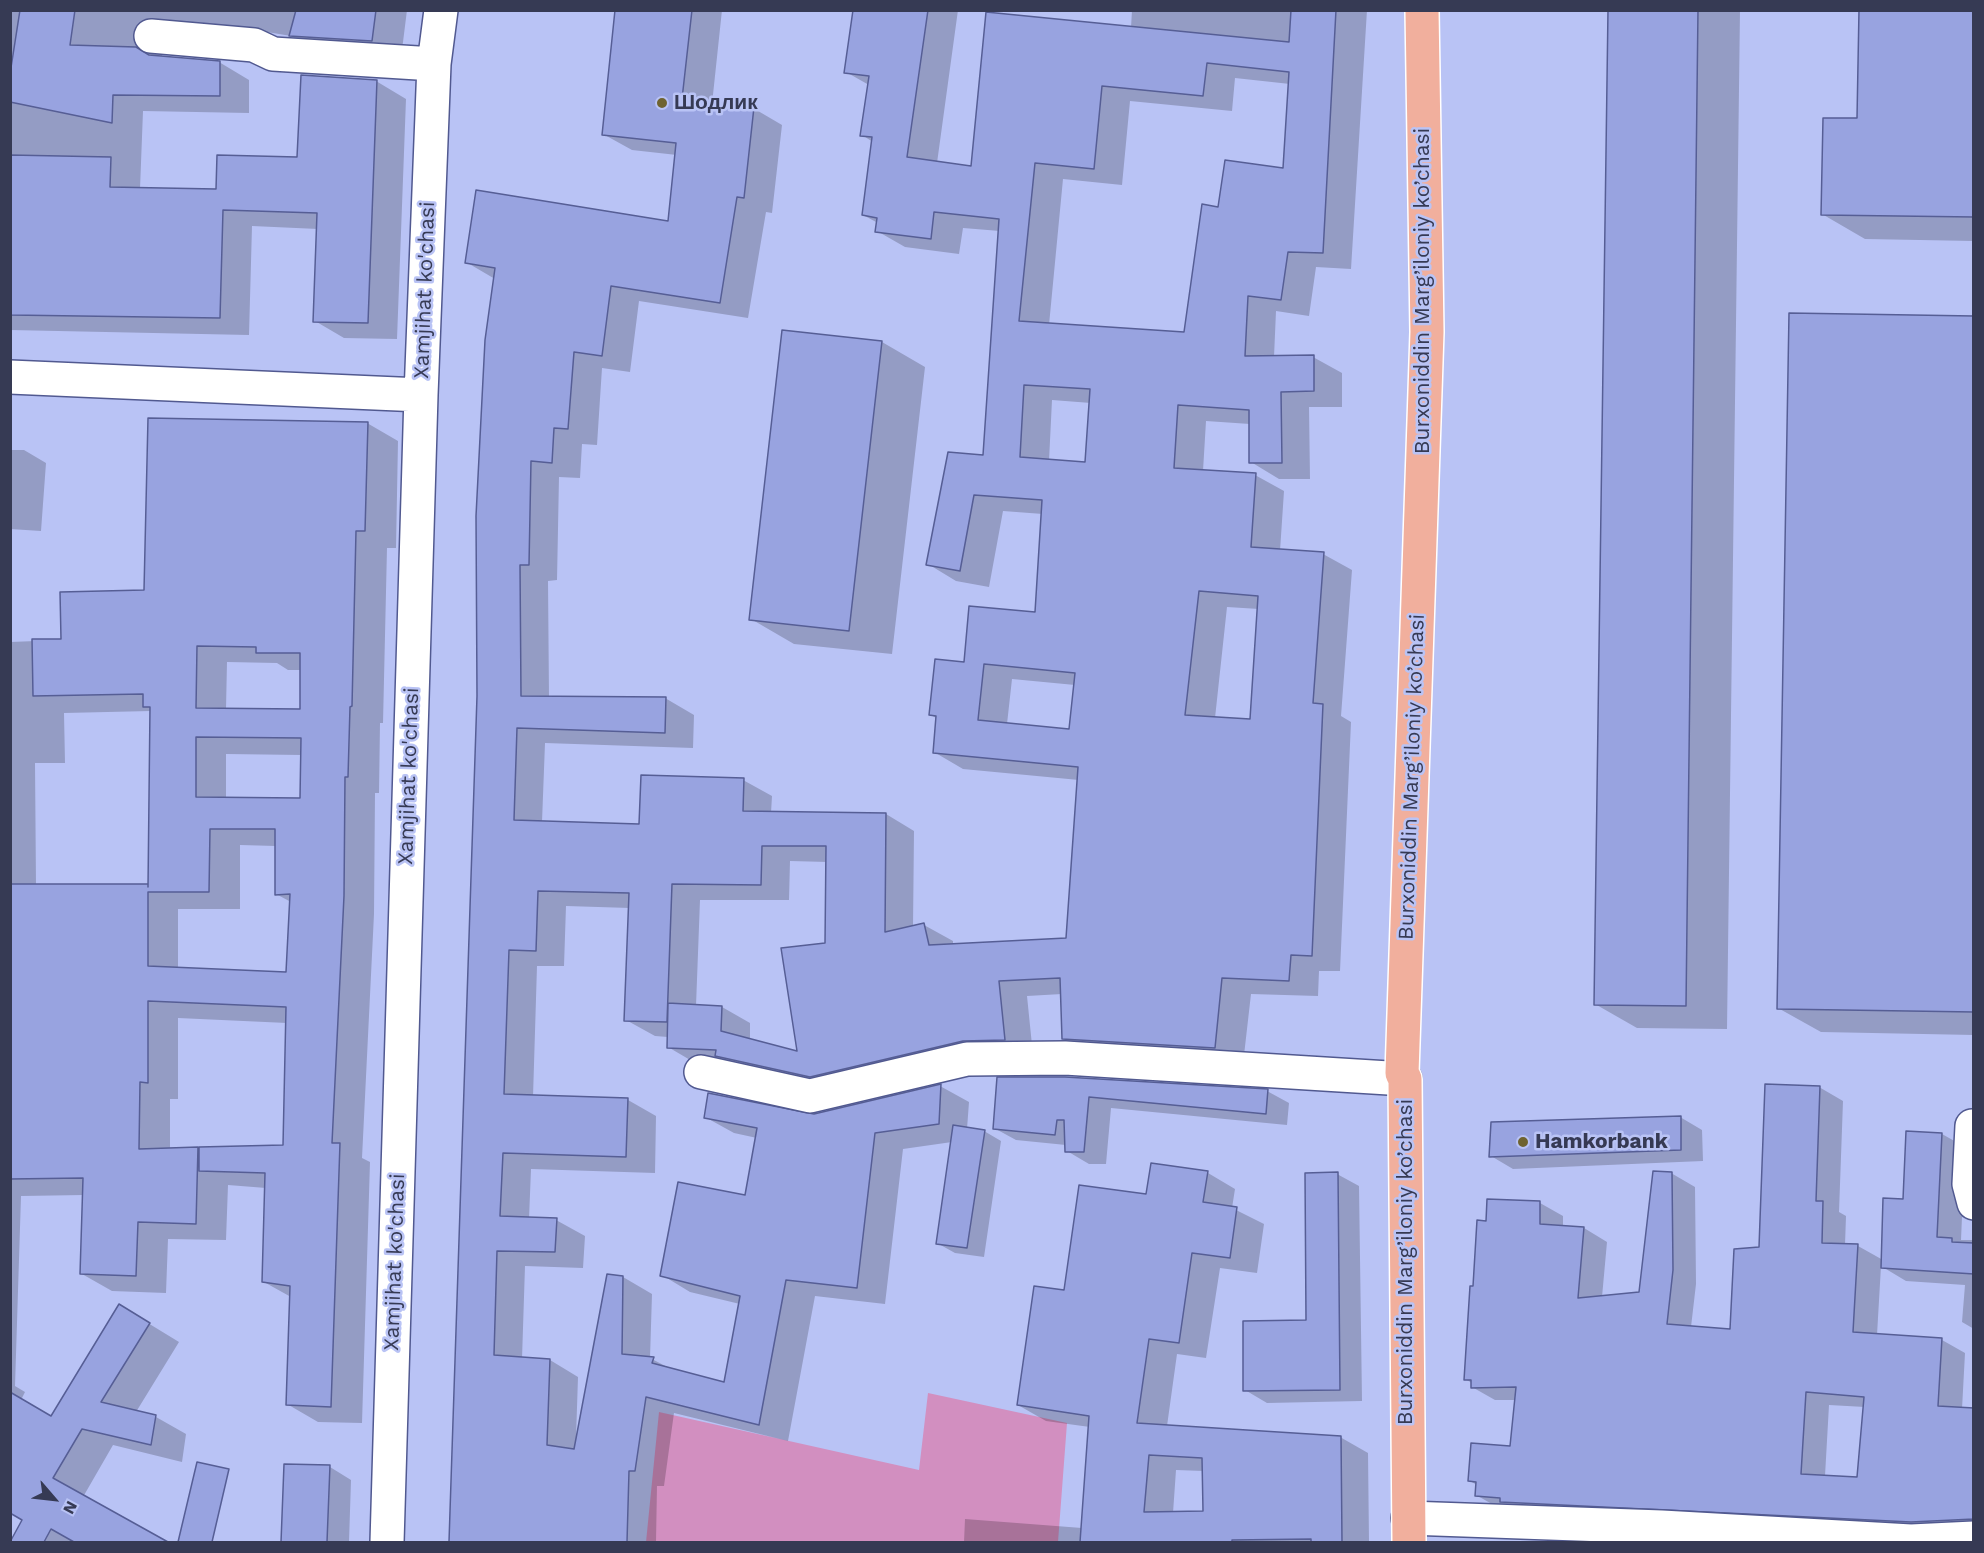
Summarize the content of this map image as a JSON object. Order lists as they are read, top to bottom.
{
  "streets": {
    "main road": ["Burxoniddin Marg’iloniy ko’chasi"],
    "street": ["Xamjihat ko'chasi"]
  },
  "places": ["Шодлик", "Hamkorbank"],
  "north": "bottom right"
}
